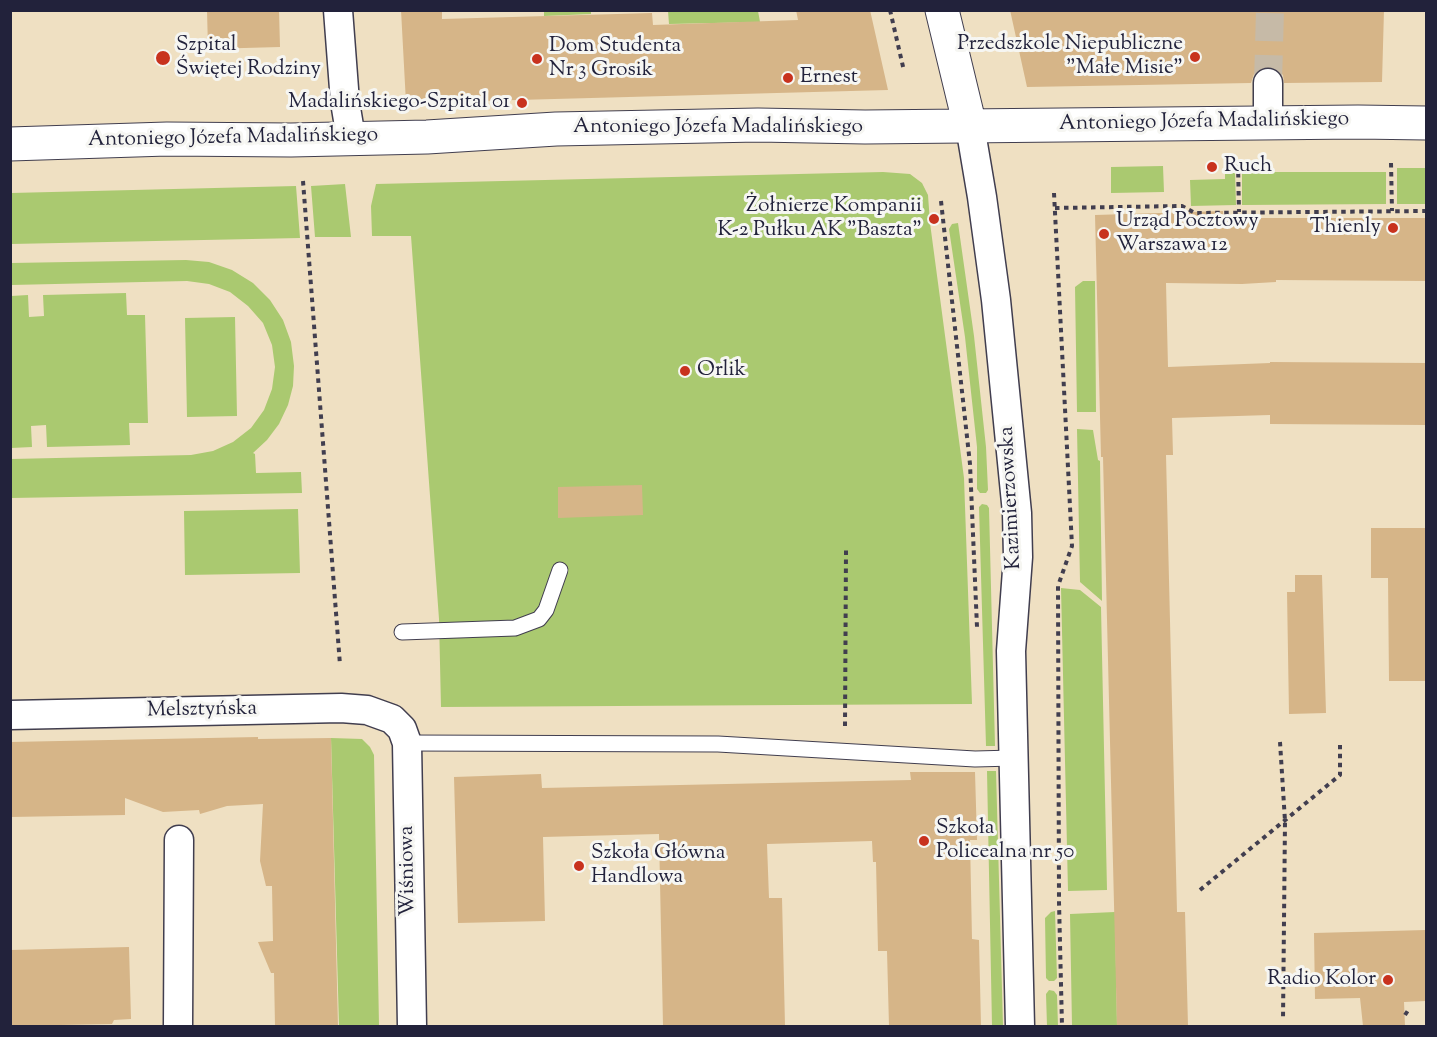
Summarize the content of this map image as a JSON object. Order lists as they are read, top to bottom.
{
  "streets": {
    "street": [
      "Antoniego Józefa Madalińskiego",
      "Kazimierzowska",
      "Melsztyńska",
      "Wiśniowa"
    ]
  },
  "crossings": [
    ["Antoniego Józefa Madalińskiego", "Kazimierzowska"],
    ["Melsztyńska", "Wiśniowa"]
  ],
  "places": [
    "Przedszkole Niepubliczne \"Małe Misie\"",
    "Szpital Świętej Rodziny",
    "Dom Studenta Nr 3 Grosik",
    "Ernest",
    "Madalińskiego-Szpital 01",
    "Ruch",
    "Żołnierze Kompanii K-2 Pułku AK \"Baszta\"",
    "Thienly",
    "Urząd Pocztowy Warszawa 12",
    "Orlik",
    "Szkoła Policealna nr 50",
    "Szkoła Główna Handlowa",
    "Radio Kolor"
  ]
}
